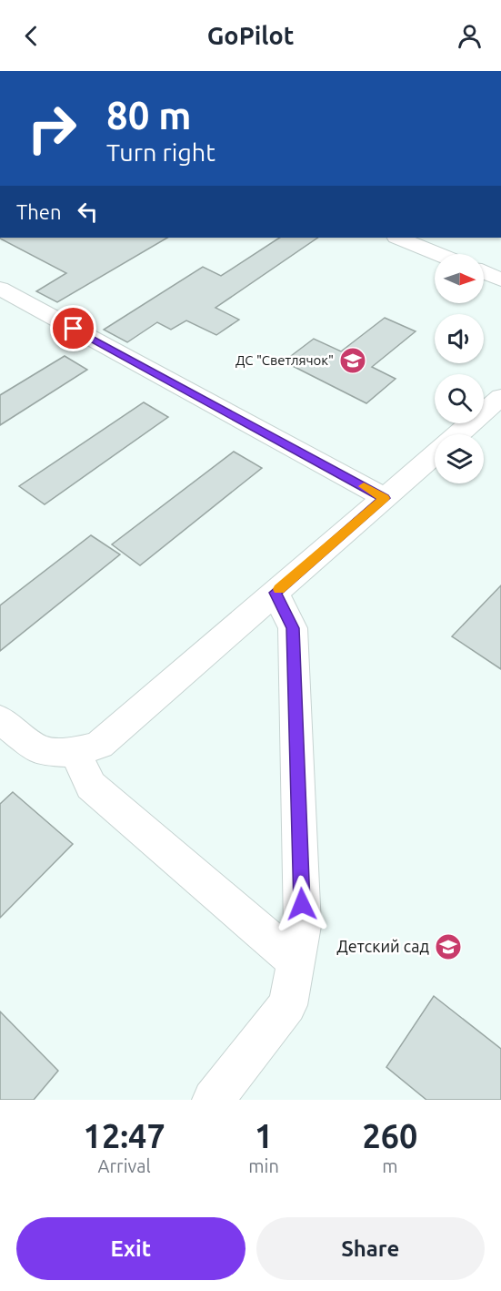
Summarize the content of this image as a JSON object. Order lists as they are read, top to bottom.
{
  "places": {
    "school or university": ["ДС \"Светлячок\"", "Детский сад"]
  },
  "north": "right",
  "page": {
    "header": "GoPilot",
    "turn": ["80 m", "Turn right"],
    "then": "Then",
    "eta": [
      "12:47",
      "Arrival",
      "1",
      "min",
      "260",
      "m"
    ],
    "buttons": ["Exit", "Share"]
  }
}
